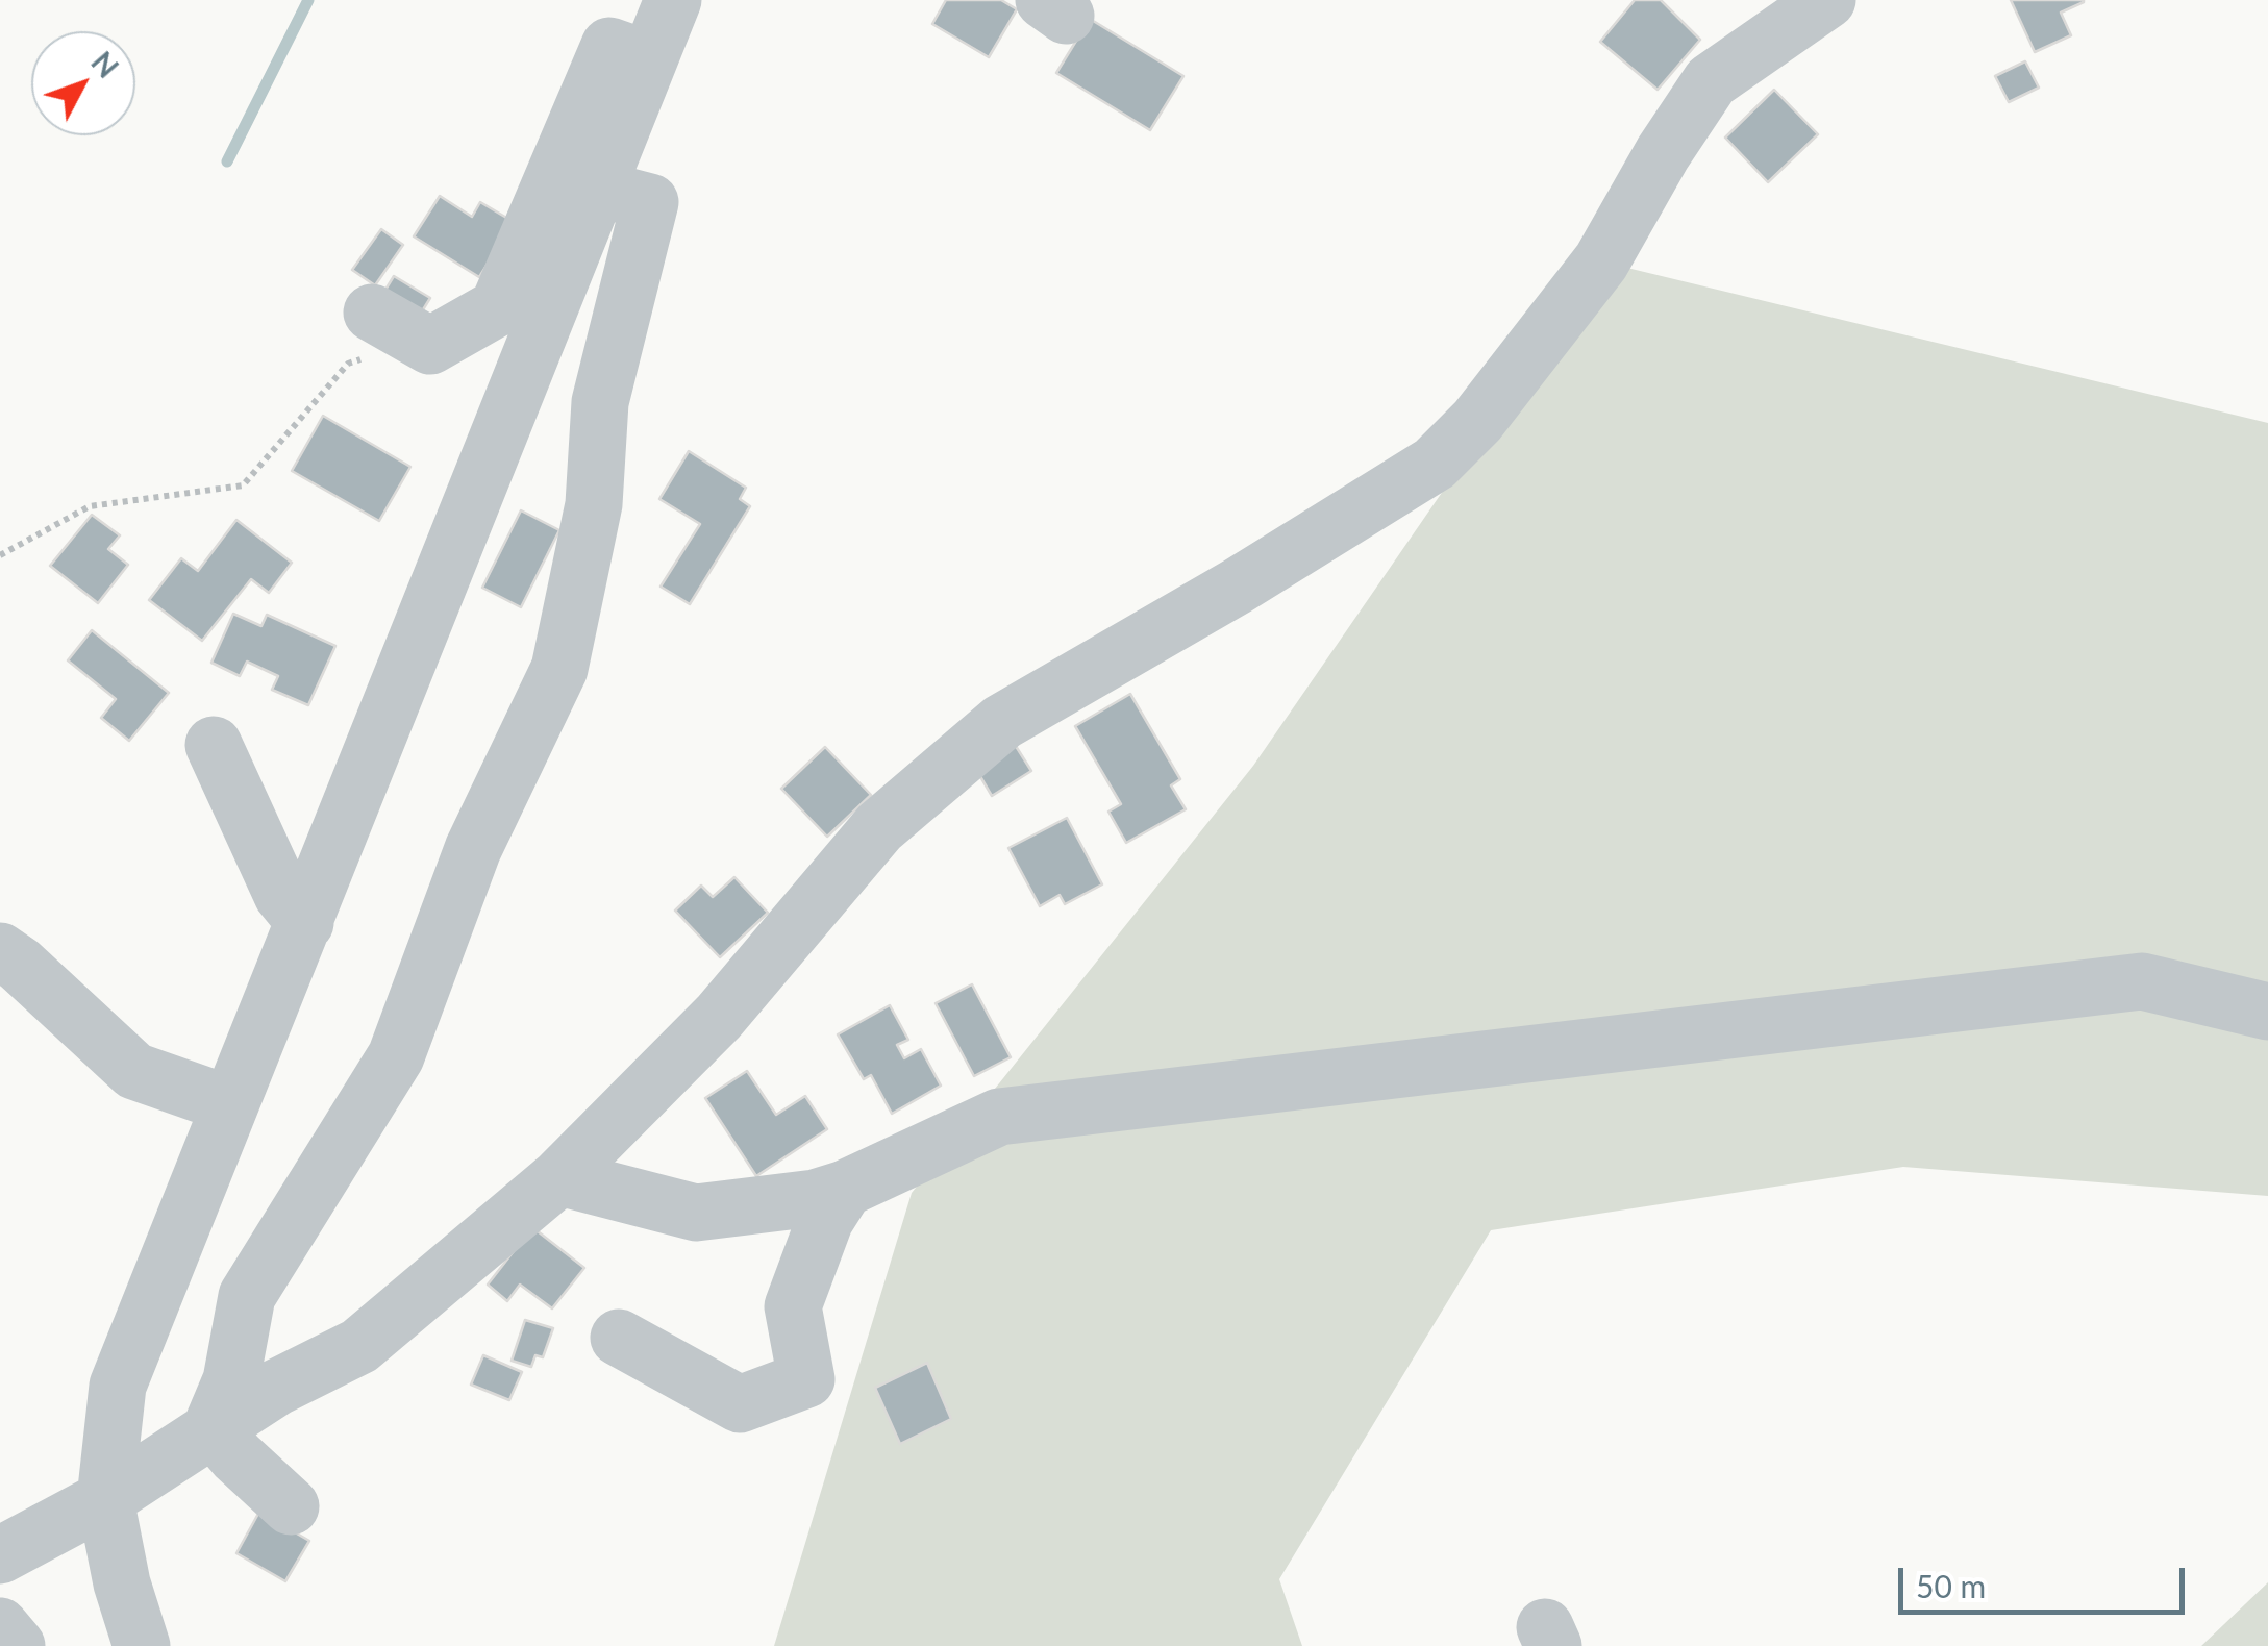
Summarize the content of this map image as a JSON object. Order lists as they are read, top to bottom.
{
  "scale_bar": "50 m",
  "north": "top right"
}
